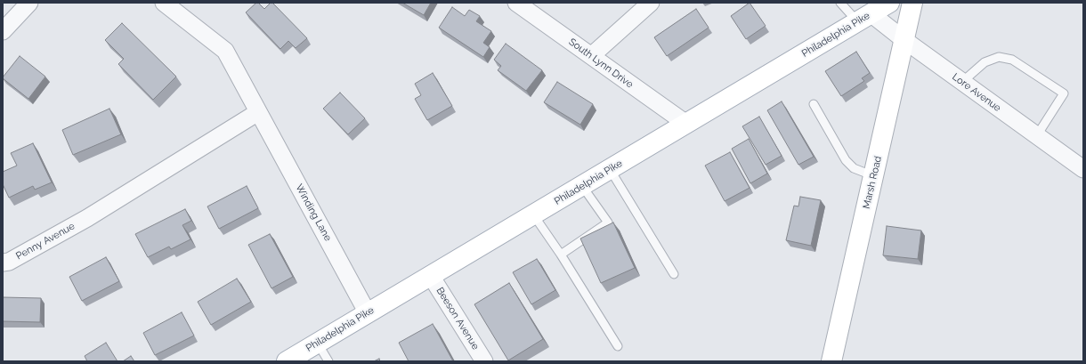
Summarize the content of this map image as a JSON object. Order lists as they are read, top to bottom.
{
  "streets": {
    "main road": ["Philadelphia Pike", "Marsh Road"],
    "street": [
      "South Lynn Drive",
      "Lore Avenue",
      "Winding Lane",
      "Penny Avenue",
      "Beeson Avenue"
    ]
  },
  "crossings": [
    ["Philadelphia Pike", "South Lynn Drive"],
    ["Philadelphia Pike", "Lore Avenue"],
    ["Philadelphia Pike", "Winding Lane"],
    ["Philadelphia Pike", "Beeson Avenue"],
    ["Lore Avenue", "Marsh Road"],
    ["Winding Lane", "Penny Avenue"]
  ]
}
